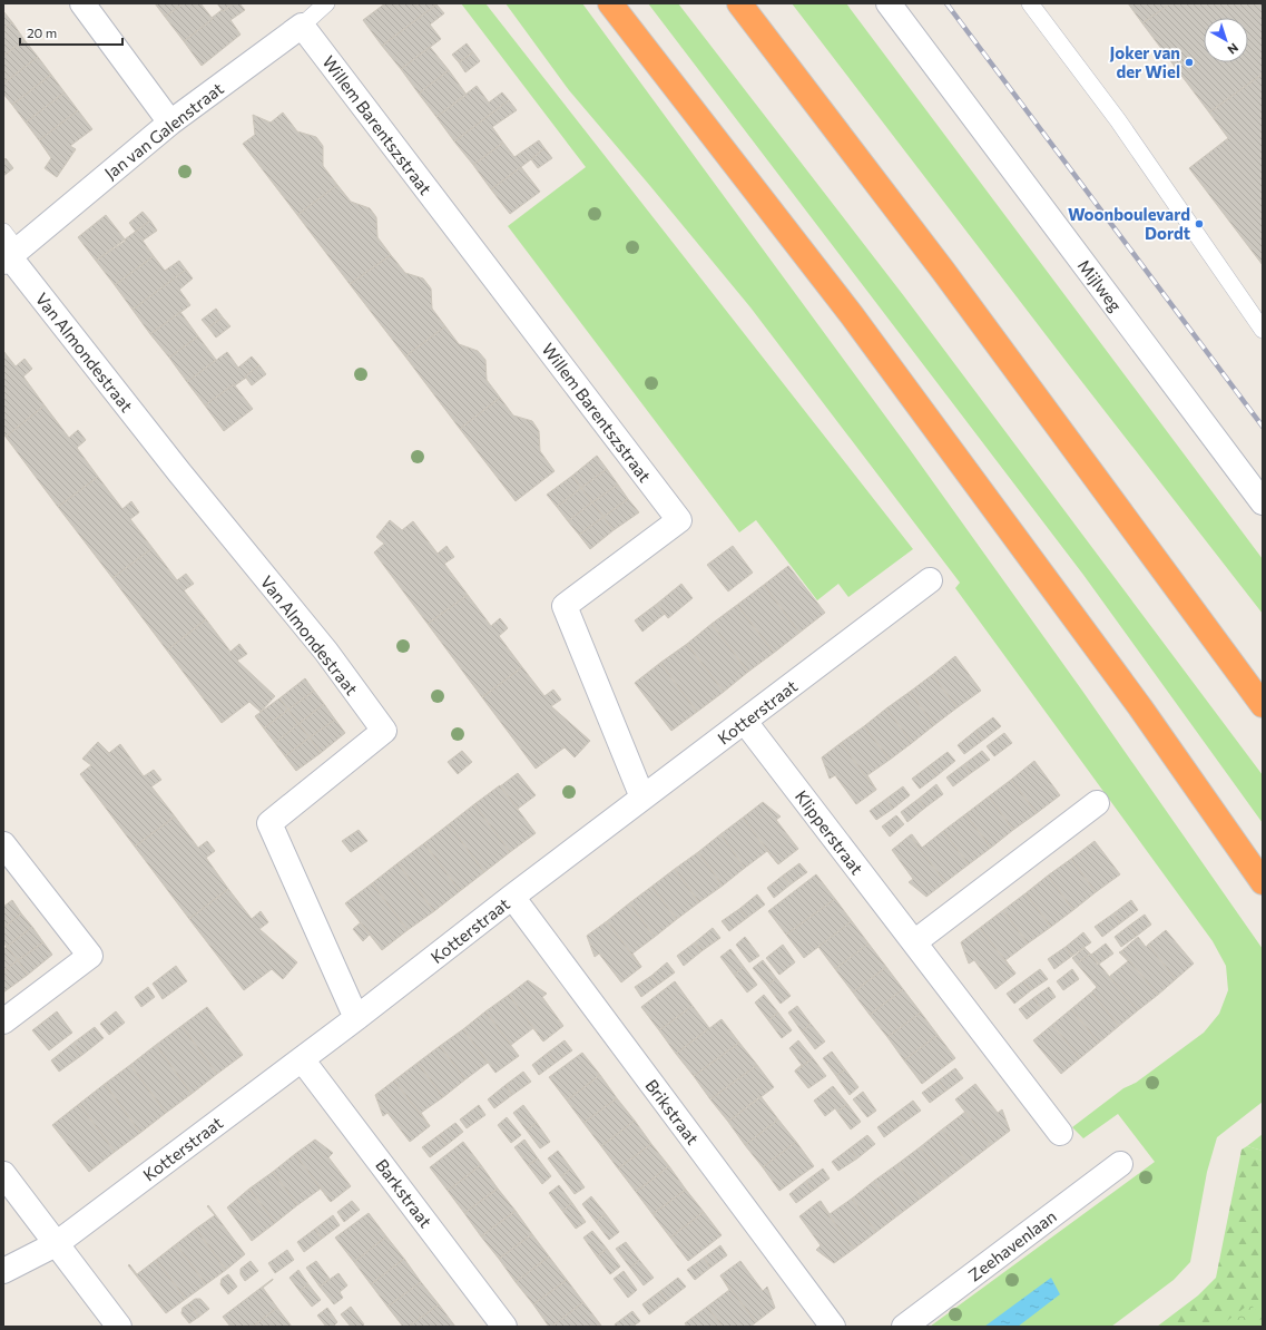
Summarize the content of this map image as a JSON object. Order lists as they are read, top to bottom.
{
  "streets": {
    "street": [
      "Willem Barentszstraat",
      "Jan van Galenstraat",
      "Mijlweg",
      "Van Almondestraat",
      "Kotterstraat",
      "Klipperstraat",
      "Brikstraat",
      "Barkstraat",
      "Zeehavenlaan"
    ]
  },
  "crossings": [
    ["Willem Barentszstraat", "Jan van Galenstraat"],
    ["Willem Barentszstraat", "Kotterstraat"],
    ["Jan van Galenstraat", "Van Almondestraat"],
    ["Van Almondestraat", "Kotterstraat"],
    ["Kotterstraat", "Klipperstraat"],
    ["Kotterstraat", "Brikstraat"],
    ["Kotterstraat", "Barkstraat"]
  ],
  "places": ["Joker van der Wiel", "Woonboulevard Dordt"],
  "scale_bar": "20 m",
  "north": "bottom right"
}
